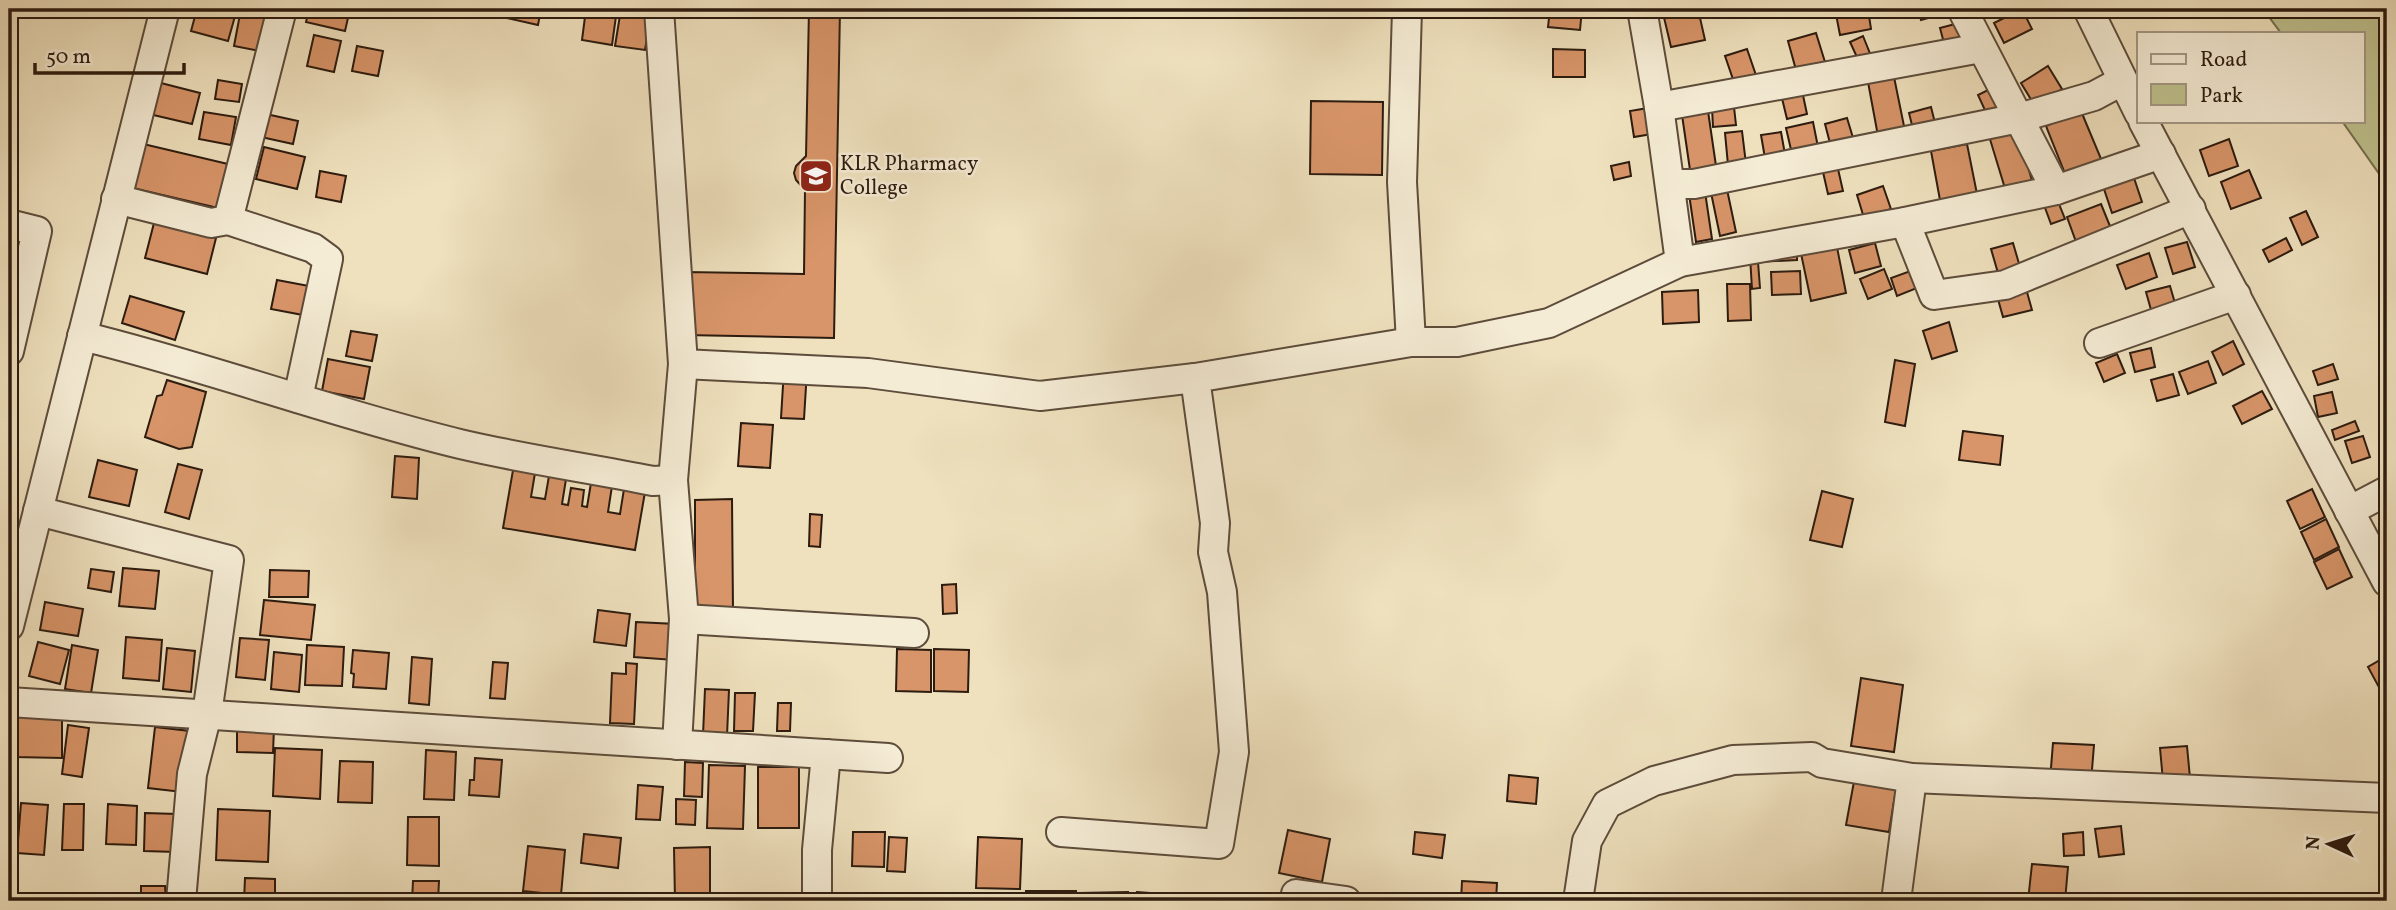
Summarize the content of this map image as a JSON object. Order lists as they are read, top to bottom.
{
  "places": {
    "school or university": ["KLR Pharmacy College"]
  },
  "legend": ["Road", "Park"],
  "scale_bar": "50 m",
  "north": "left"
}
